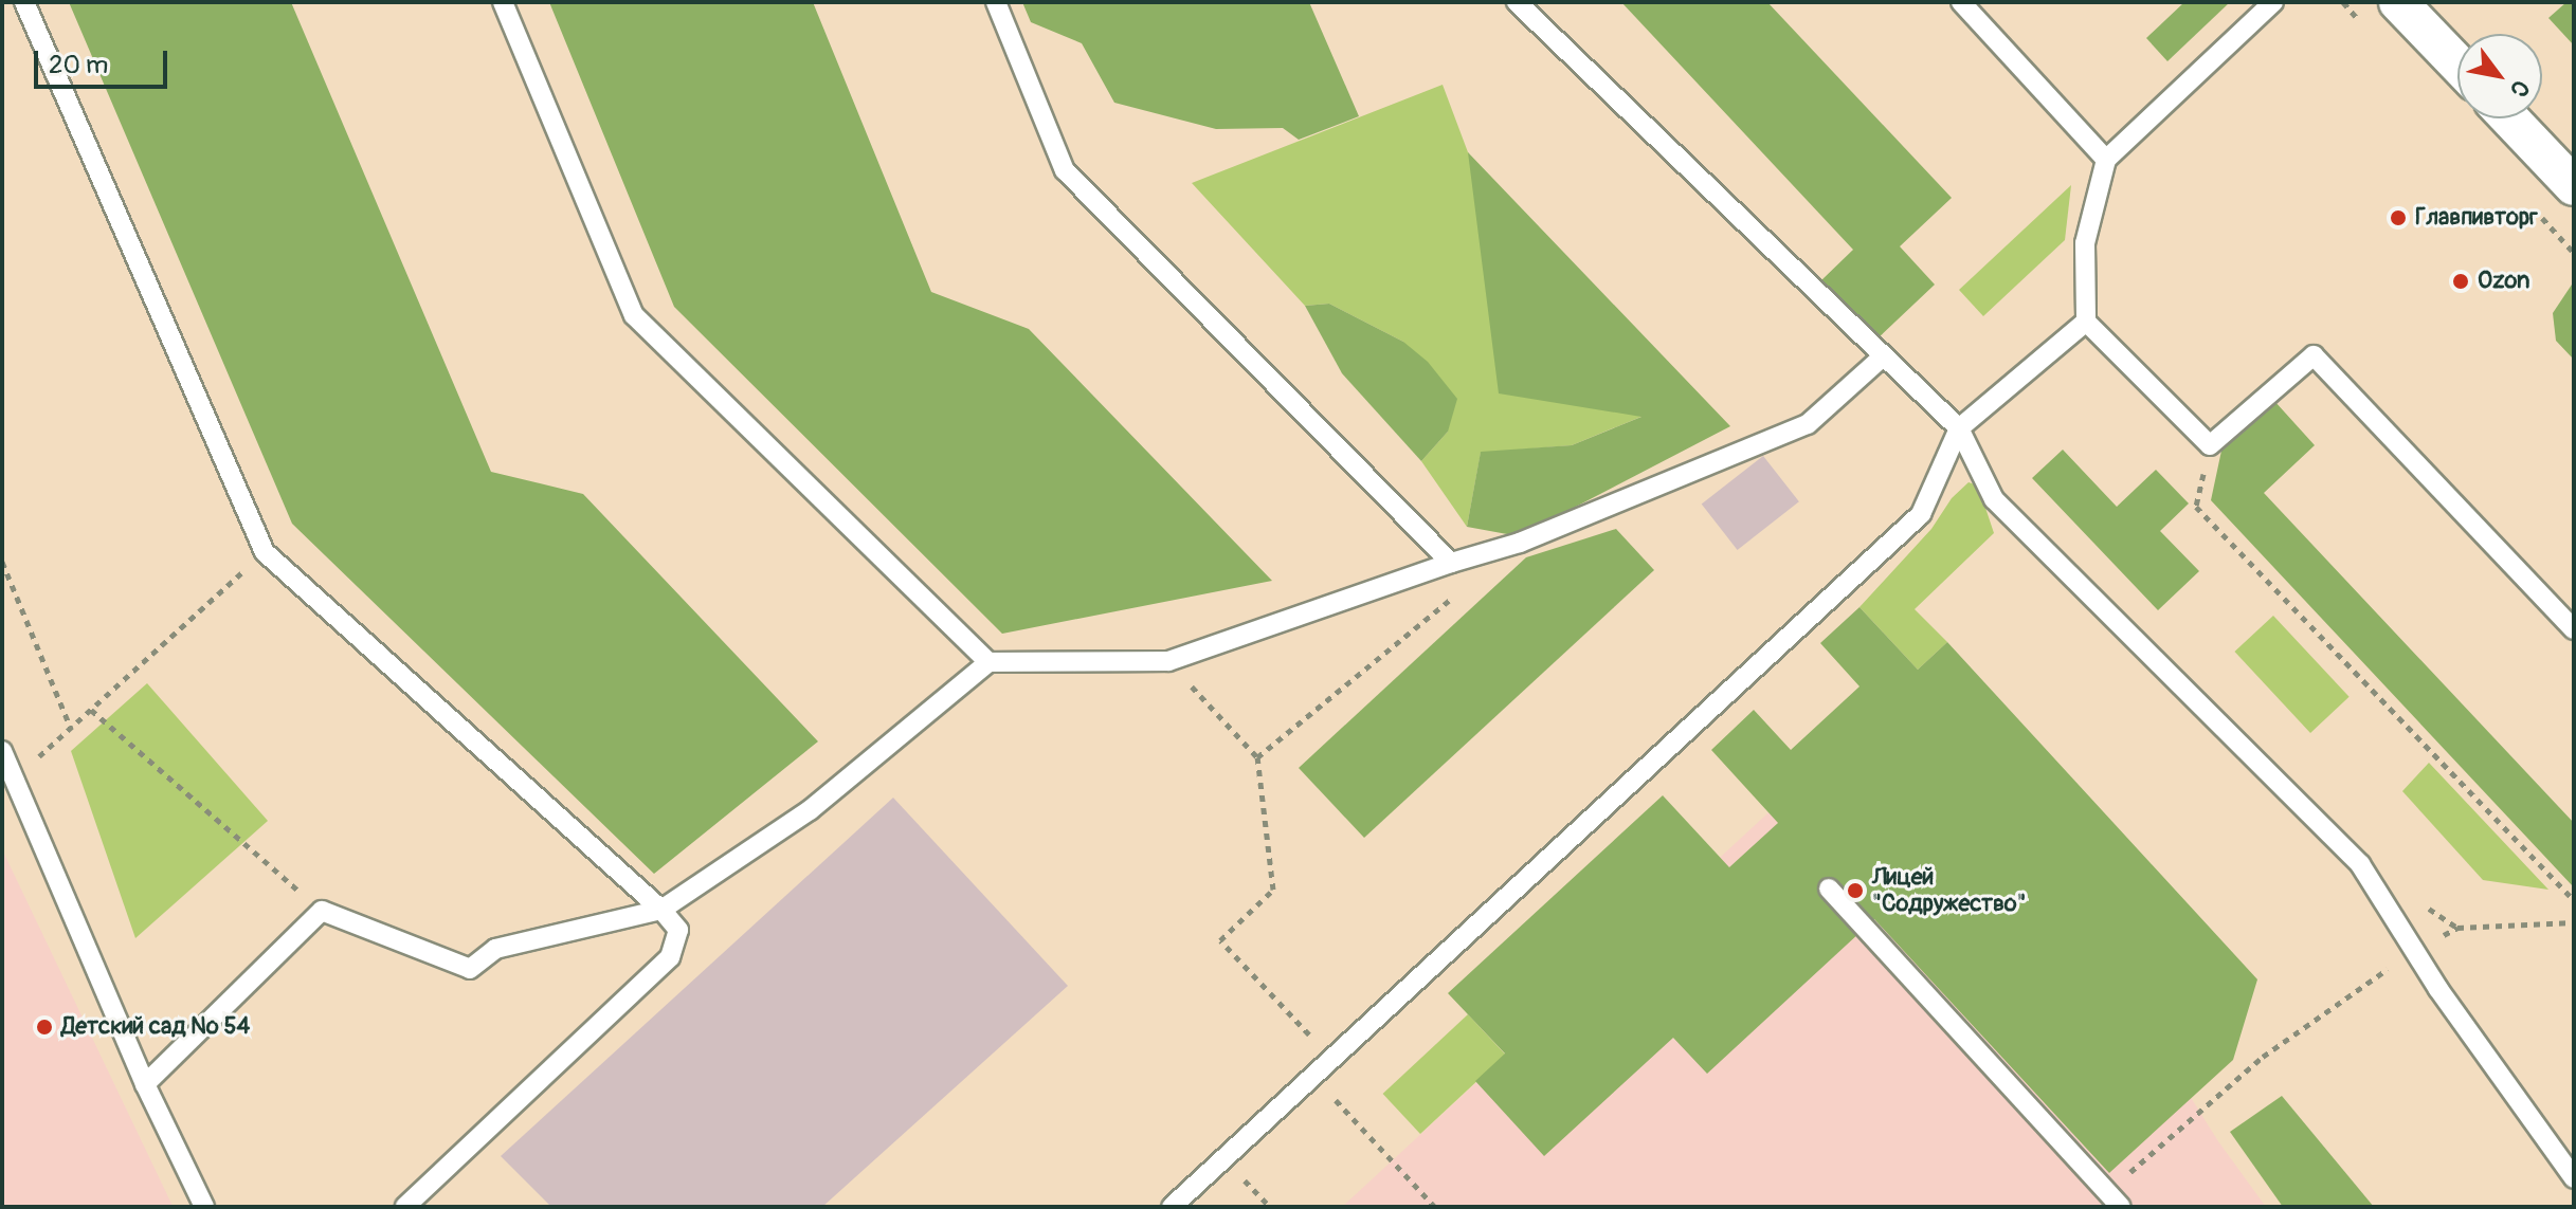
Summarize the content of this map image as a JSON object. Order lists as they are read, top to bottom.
{
  "places": [
    "Главпивторг",
    "Ozon",
    "Лицей \"Содружество\"",
    "Детский сад № 54"
  ],
  "scale_bar": "20 m",
  "north": "bottom right"
}
